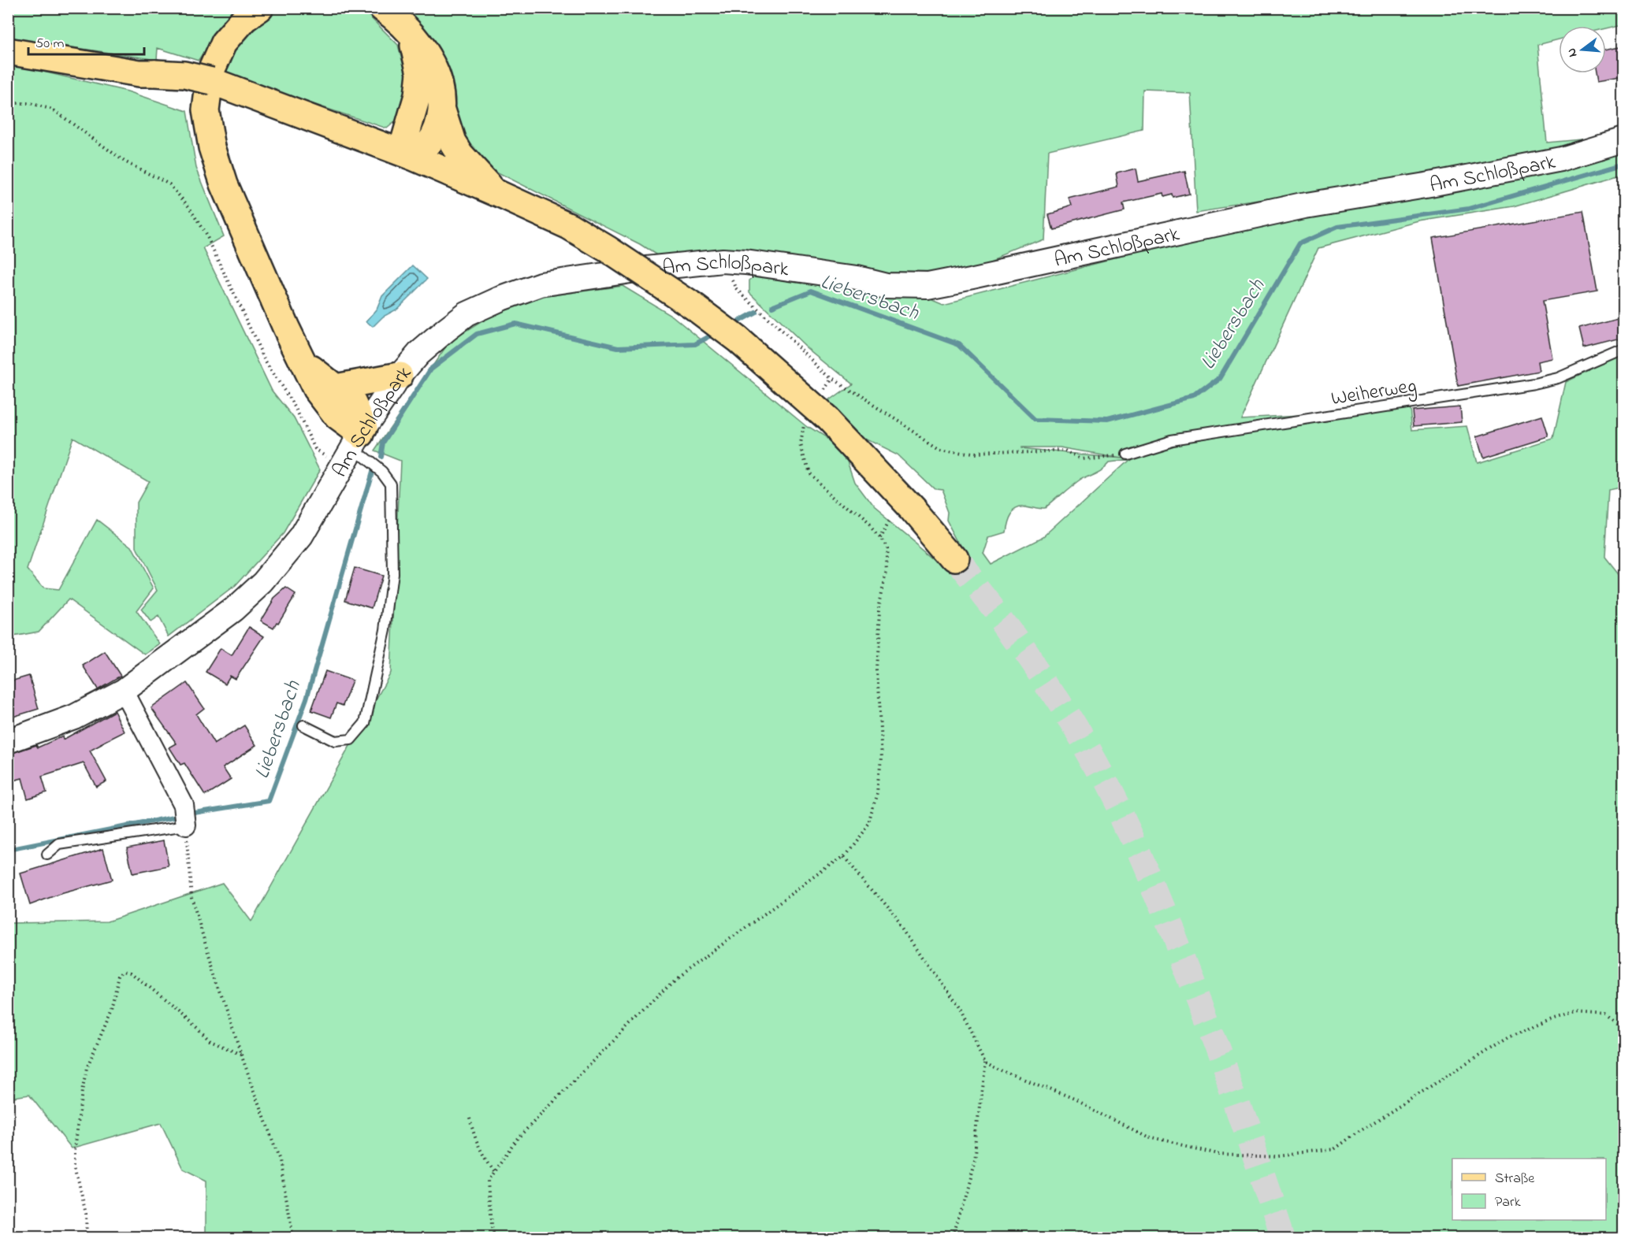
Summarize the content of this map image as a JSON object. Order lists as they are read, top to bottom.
{
  "streets": {
    "street": ["Am Schloßpark"],
    "lane": ["Weiherweg"]
  },
  "water": ["Liebersbach"],
  "legend": ["Straße", "Park"],
  "scale_bar": "50 m",
  "north": "left"
}
